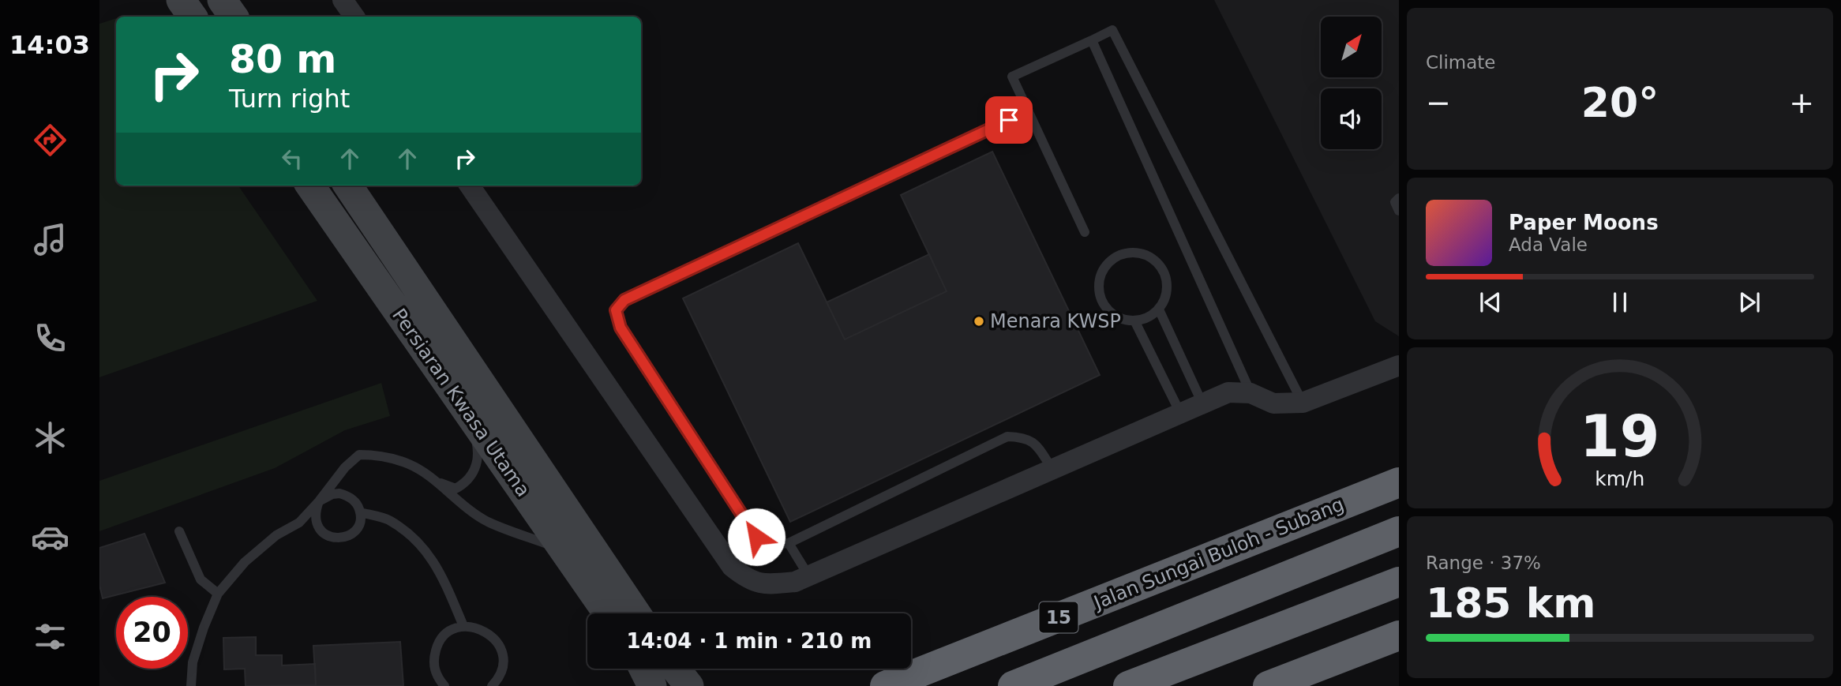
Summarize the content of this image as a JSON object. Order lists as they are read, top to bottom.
{
  "streets": {
    "highway": ["Jalan Sungai Buloh - Subang", "15"],
    "street": ["Persiaran Kwasa Utama"]
  },
  "places": ["Menara KWSP"],
  "north": "top right",
  "page": {
    "tabs": "14:03",
    "tile": [
      "Climate",
      ["Range · 37%", "185 km"]
    ],
    "turn": ["80 m", "Turn right"],
    "heat": ["−", "20°", "+"],
    "song": ["Paper Moons", "Ada Vale"],
    "limit": "20",
    "trip": "14:04 · 1 min · 210 m",
    "gauge": ["19", "km/h"]
  }
}
